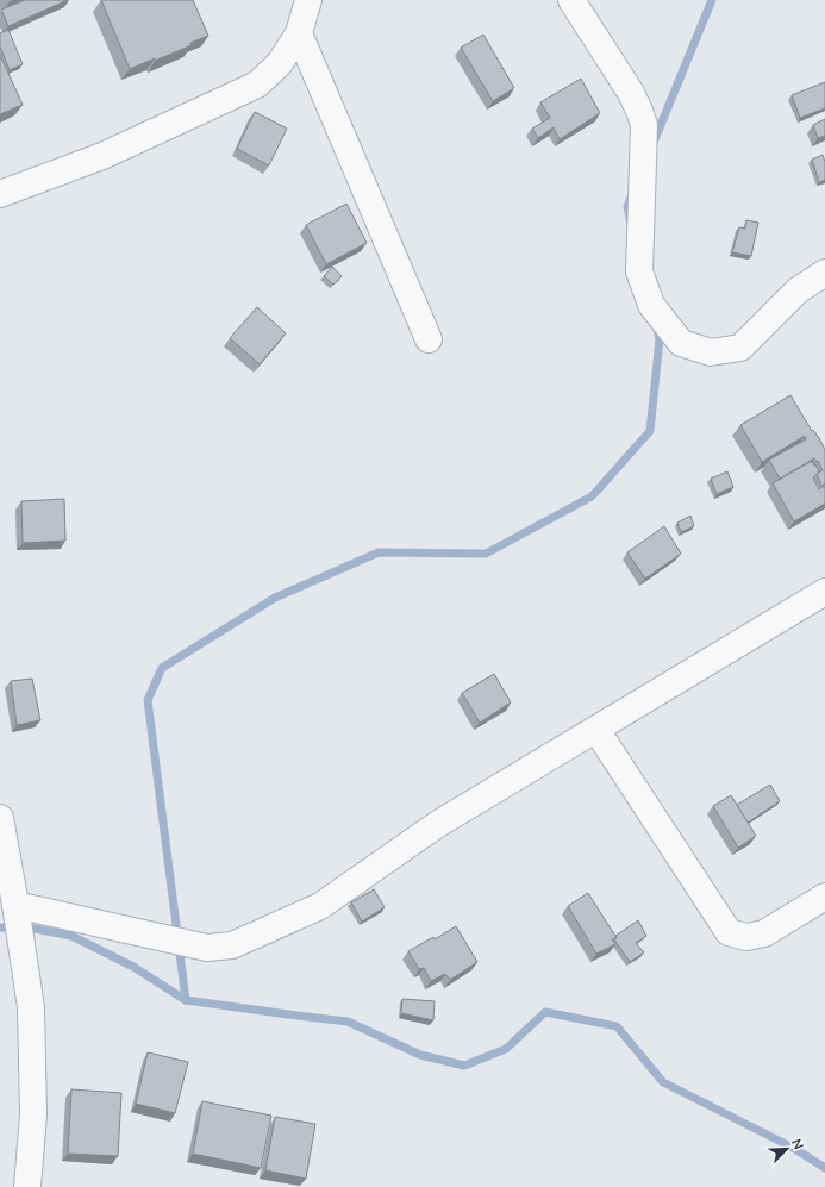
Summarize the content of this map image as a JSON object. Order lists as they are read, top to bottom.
{
  "north": "top right"
}
